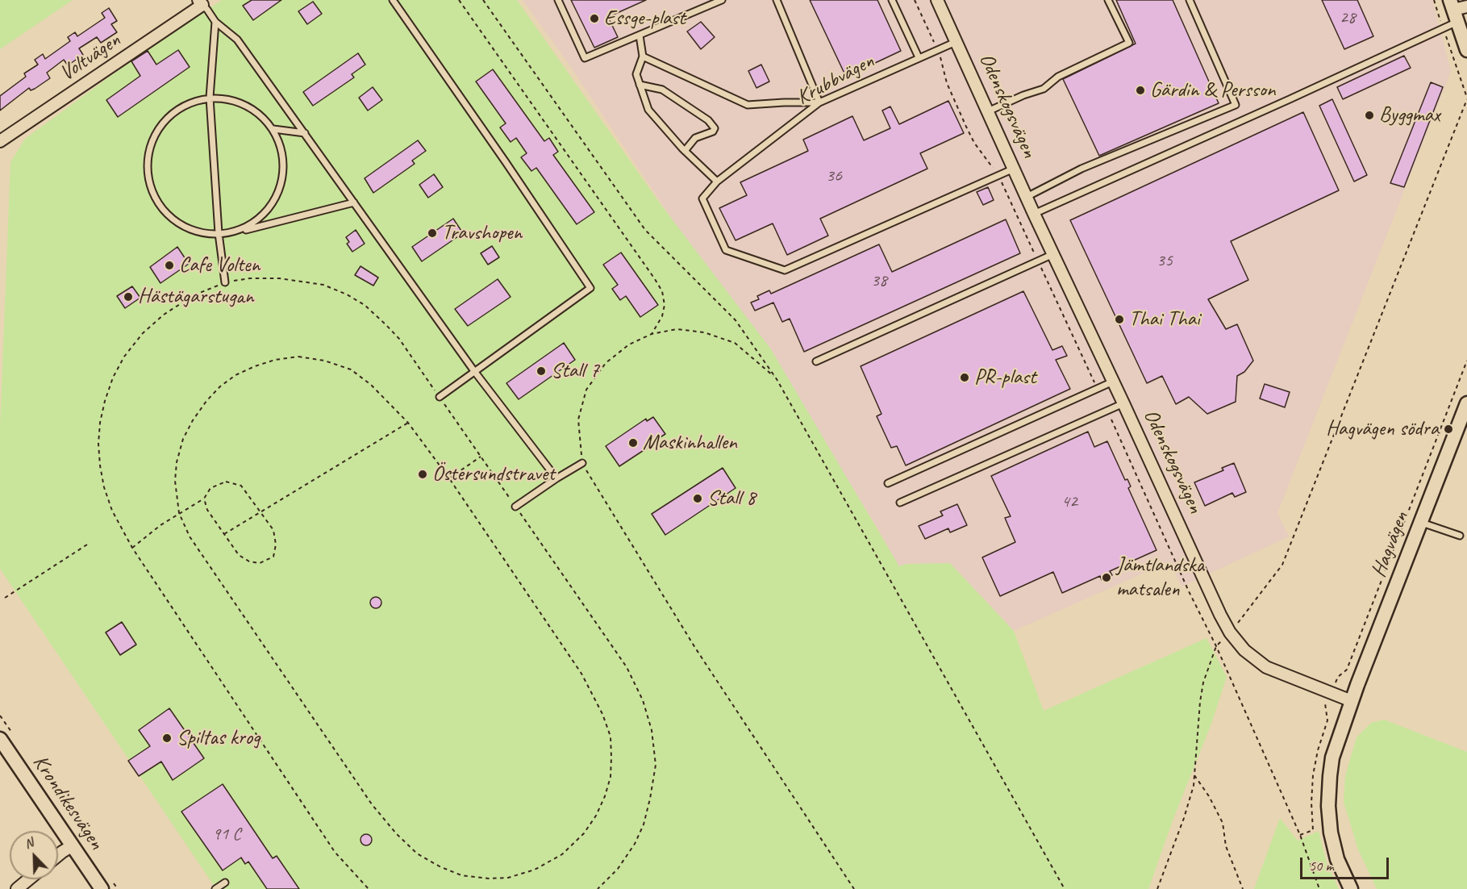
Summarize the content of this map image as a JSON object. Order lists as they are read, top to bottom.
{
  "streets": {
    "street": [
      "Voltvägen",
      "Odenskogsvägen",
      "Hagvägen",
      "Krondikesvägen"
    ],
    "lane": ["Krubbvägen"]
  },
  "crossings": [
    ["Krubbvägen", "Odenskogsvägen"],
    ["Odenskogsvägen", "Hagvägen"]
  ],
  "places": [
    "Essge-plast",
    "Gärdin & Persson",
    "Byggmax",
    "Travshopen",
    "Cafe Volten",
    "Hästägarstugan",
    "Thai Thai",
    "Stall 7",
    "PR-plast",
    "Hagvägen södra",
    "Maskinhallen",
    "Östersundstravet",
    "Stall 8",
    "Jämtlandska matsalen",
    "Spiltas krog"
  ],
  "house_numbers": [
    "28",
    "36",
    "35",
    "38",
    "42",
    "91 C"
  ],
  "scale_bar": "50 m",
  "north": "top left"
}
